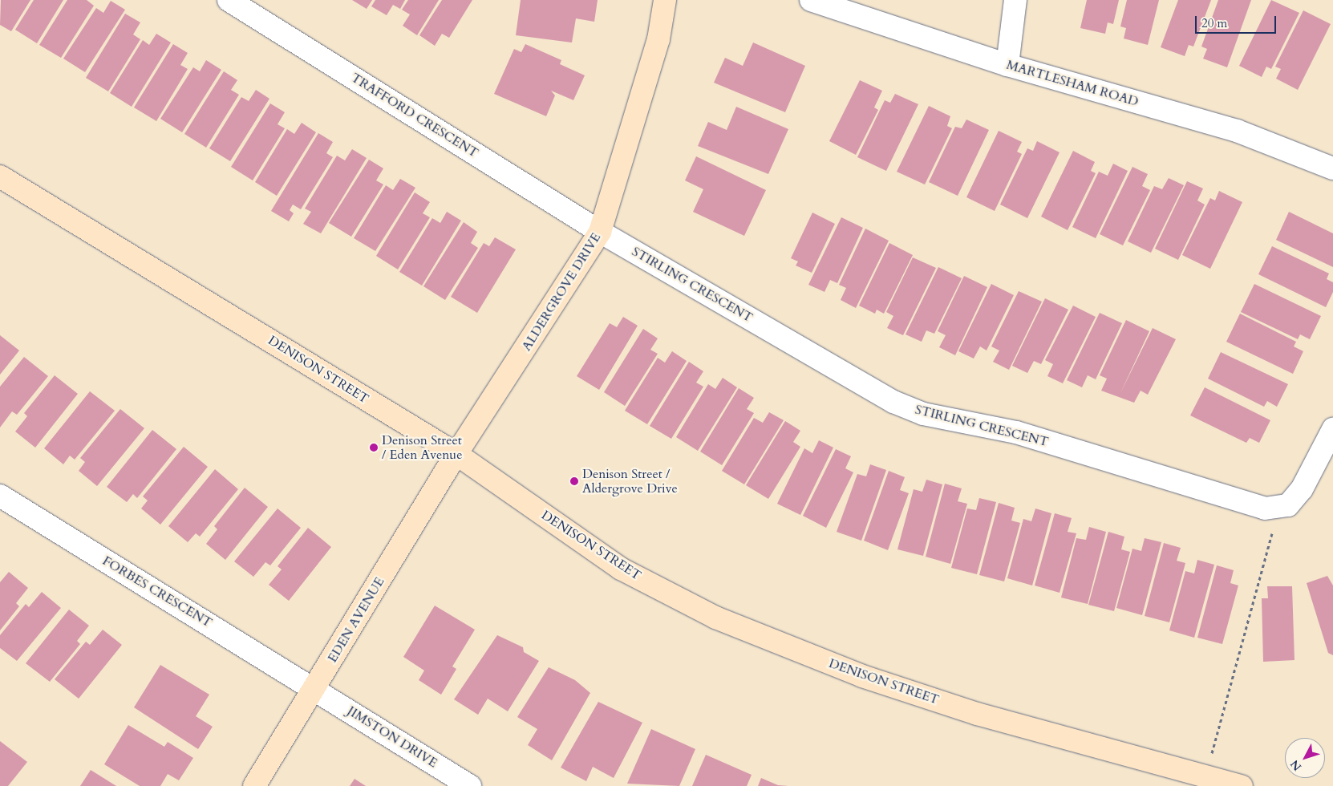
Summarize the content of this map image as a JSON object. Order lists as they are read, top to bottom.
{
  "streets": {
    "street": [
      "MARTLESHAM ROAD",
      "TRAFFORD CRESCENT",
      "STIRLING CRESCENT",
      "ALDERGROVE DRIVE",
      "DENISON STREET",
      "FORBES CRESCENT",
      "EDEN AVENUE",
      "JIMSTON DRIVE"
    ]
  },
  "crossings": [
    ["TRAFFORD CRESCENT", "STIRLING CRESCENT"],
    ["TRAFFORD CRESCENT", "ALDERGROVE DRIVE"],
    ["STIRLING CRESCENT", "ALDERGROVE DRIVE"],
    ["ALDERGROVE DRIVE", "DENISON STREET"],
    ["ALDERGROVE DRIVE", "EDEN AVENUE"],
    ["DENISON STREET", "EDEN AVENUE"],
    ["FORBES CRESCENT", "EDEN AVENUE"],
    ["FORBES CRESCENT", "JIMSTON DRIVE"],
    ["EDEN AVENUE", "JIMSTON DRIVE"]
  ],
  "places": ["Denison Street / Eden Avenue", "Denison Street / Aldergrove Drive"],
  "scale_bar": "20 m",
  "north": "bottom left"
}
